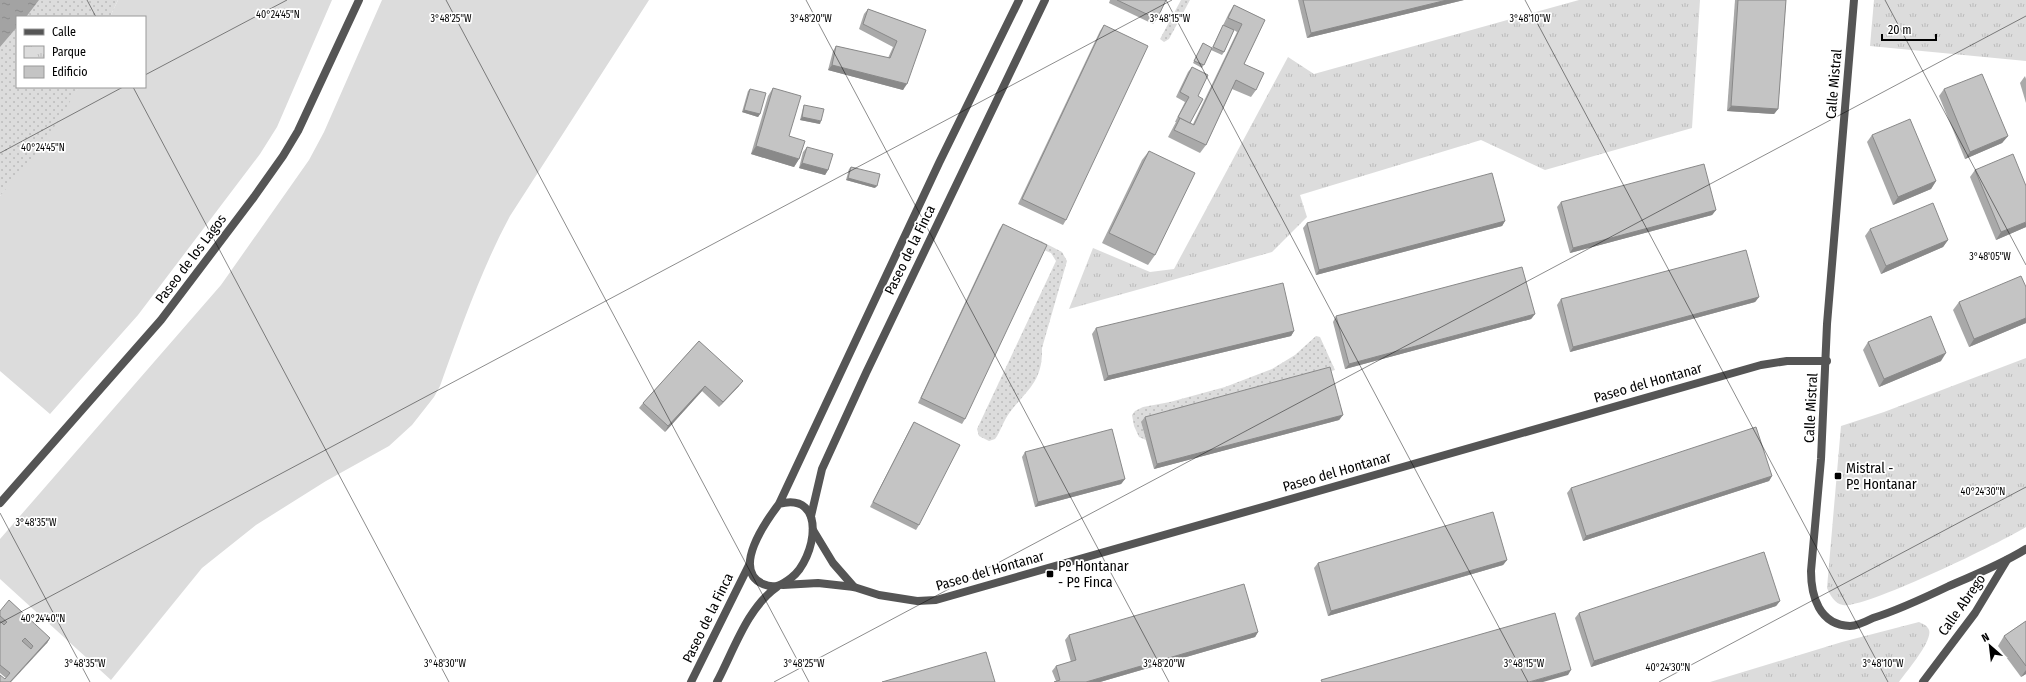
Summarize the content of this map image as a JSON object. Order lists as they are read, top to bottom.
{
  "streets": {
    "street": [
      "Calle Mistral",
      "Paseo de la Finca",
      "Paseo de los Lagos",
      "Paseo del Hontanar",
      "Calle Abrego"
    ]
  },
  "crossings": [
    ["Calle Mistral", "Paseo del Hontanar"],
    ["Calle Mistral", "Calle Abrego"],
    ["Paseo de la Finca", "Paseo del Hontanar"]
  ],
  "places": {
    "transit": ["Mistral - Pº Hontanar", "Pº Hontanar - Pº Finca"]
  },
  "legend": ["Calle", "Parque", "Edificio"],
  "scale_bar": "20 m",
  "north": "top left",
  "coordinates": [
    "40°24'45\"N",
    "3°48'25\"W",
    "3°48'20\"W",
    "3°48'15\"W",
    "3°48'10\"W",
    "3°48'05\"W",
    "40°24'30\"N",
    "3°48'35\"W",
    "40°24'40\"N",
    "3°48'30\"W"
  ]
}
